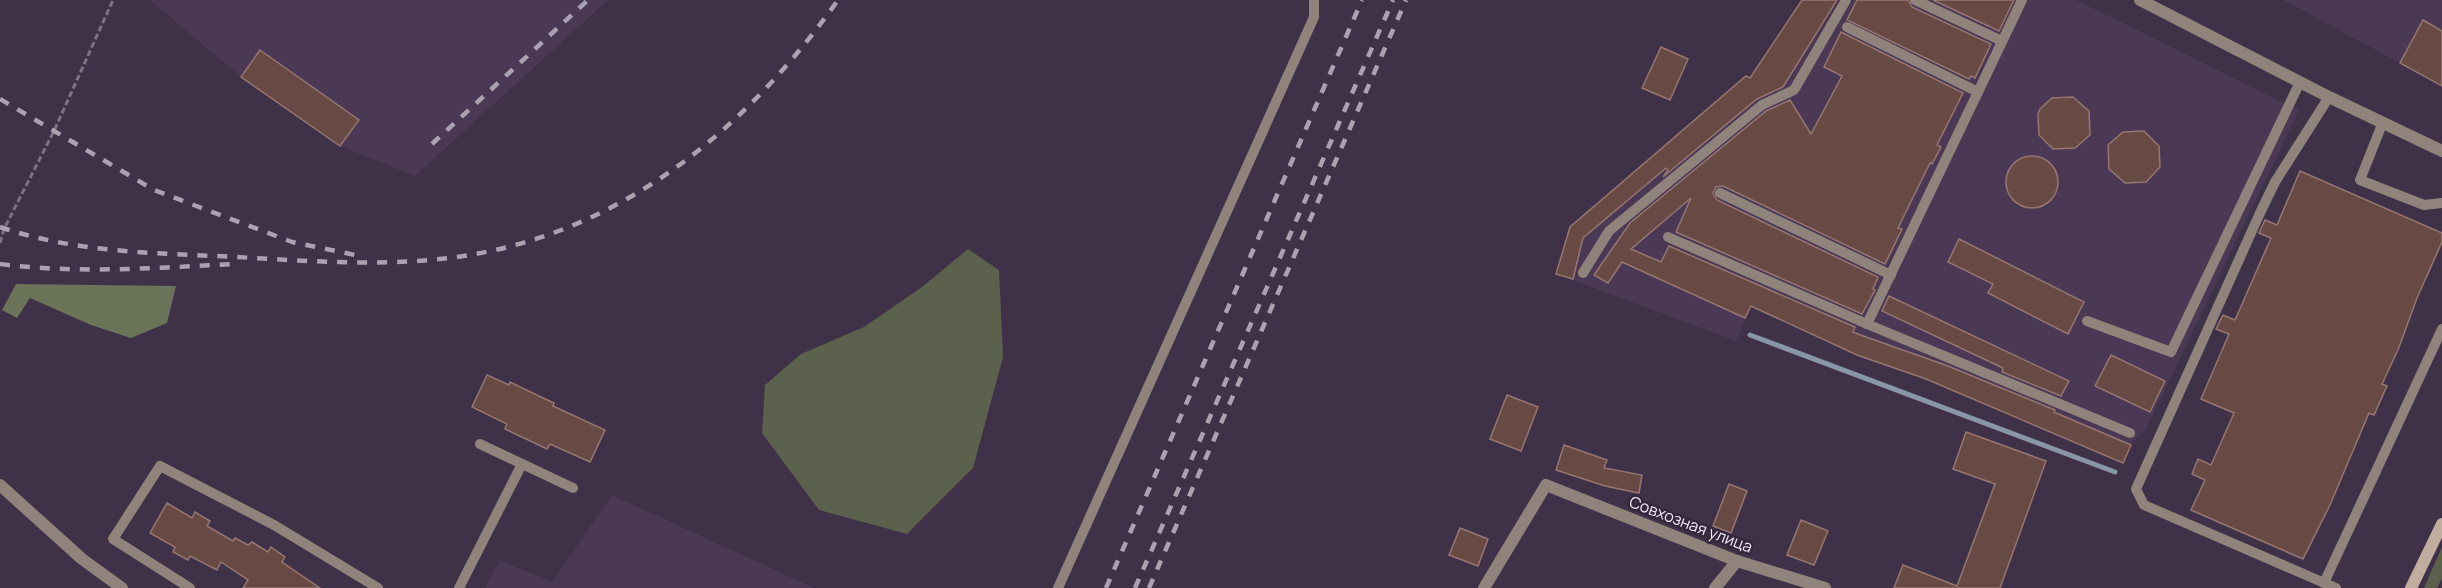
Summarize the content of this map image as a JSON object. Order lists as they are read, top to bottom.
{
  "streets": {
    "street": ["Совхозная улица"]
  }
}
